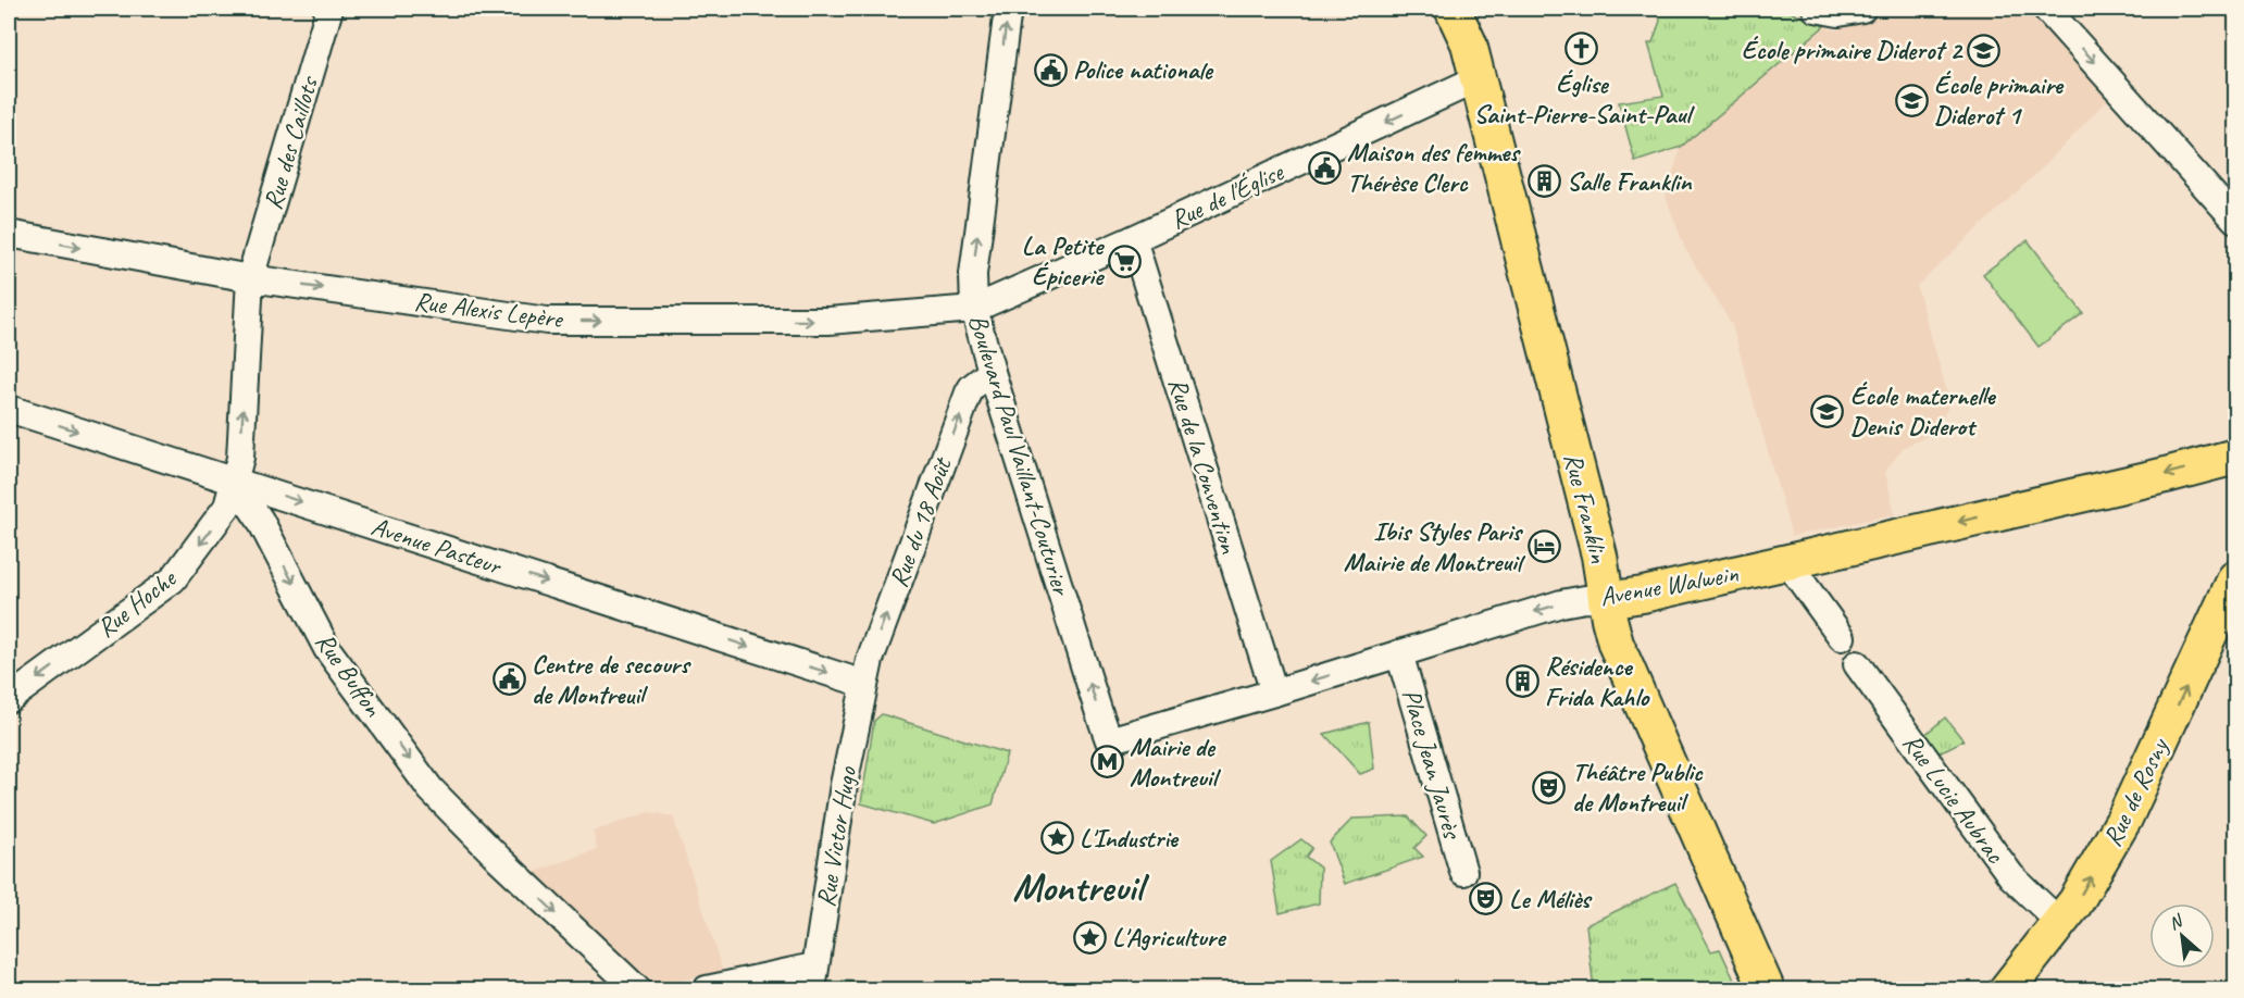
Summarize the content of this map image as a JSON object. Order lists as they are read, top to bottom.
{
  "streets": {
    "main road": ["Rue Franklin", "Avenue Walwein", "Rue de Rosny"],
    "street": [
      "Rue des Caillots",
      "Rue de l'Église",
      "Rue Alexis Lepère",
      "Boulevard Paul Vaillant-Couturier",
      "Rue de la Convention",
      "Rue du 18 Août",
      "Avenue Pasteur",
      "Rue Hoche",
      "Rue Buffon",
      "Place Jean Jaurès",
      "Rue Lucie Aubrac",
      "Rue Victor Hugo"
    ]
  },
  "crossings": [
    ["Rue des Caillots", "Rue Alexis Lepère"],
    ["Rue de l'Église", "Rue Alexis Lepère"],
    ["Rue de l'Église", "Boulevard Paul Vaillant-Couturier"],
    ["Rue de l'Église", "Rue de la Convention"],
    ["Rue de l'Église", "Rue Franklin"],
    ["Rue Alexis Lepère", "Boulevard Paul Vaillant-Couturier"],
    ["Boulevard Paul Vaillant-Couturier", "Rue du 18 Août"],
    ["Boulevard Paul Vaillant-Couturier", "Avenue Walwein"],
    ["Rue de la Convention", "Avenue Walwein"],
    ["Rue Franklin", "Avenue Walwein"],
    ["Rue du 18 Août", "Avenue Pasteur"],
    ["Rue du 18 Août", "Rue Victor Hugo"],
    ["Avenue Pasteur", "Rue Hoche"],
    ["Avenue Pasteur", "Rue Buffon"],
    ["Avenue Pasteur", "Rue Victor Hugo"],
    ["Avenue Walwein", "Place Jean Jaurès"],
    ["Rue Hoche", "Rue Buffon"],
    ["Rue de Rosny", "Rue Lucie Aubrac"]
  ],
  "one_way": [
    "Rue de l'Église",
    "Rue Alexis Lepère",
    "Boulevard Paul Vaillant-Couturier",
    "Rue du 18 Août",
    "Avenue Pasteur",
    "Avenue Walwein",
    "Rue Hoche",
    "Rue Buffon",
    "Rue de Rosny"
  ],
  "districts": ["Montreuil"],
  "places": {
    "church": ["Église Saint-Pierre-Saint-Paul"],
    "school or university": ["École primaire Diderot 2", "École primaire Diderot 1", "École maternelle Denis Diderot"],
    "public building": ["Police nationale", "Maison des femmes Thérèse Clerc", "Centre de secours de Montreuil"],
    "building": ["Salle Franklin", "Résidence Frida Kahlo"],
    "supermarket": ["La Petite Épicerie"],
    "hotel": ["Ibis Styles Paris Mairie de Montreuil"],
    "metro station": ["Mairie de Montreuil"],
    "theatre": ["Théâtre Public de Montreuil", "Le Méliès"],
    "place": ["L'Industrie", "L'Agriculture"]
  },
  "north": "top left"
}
